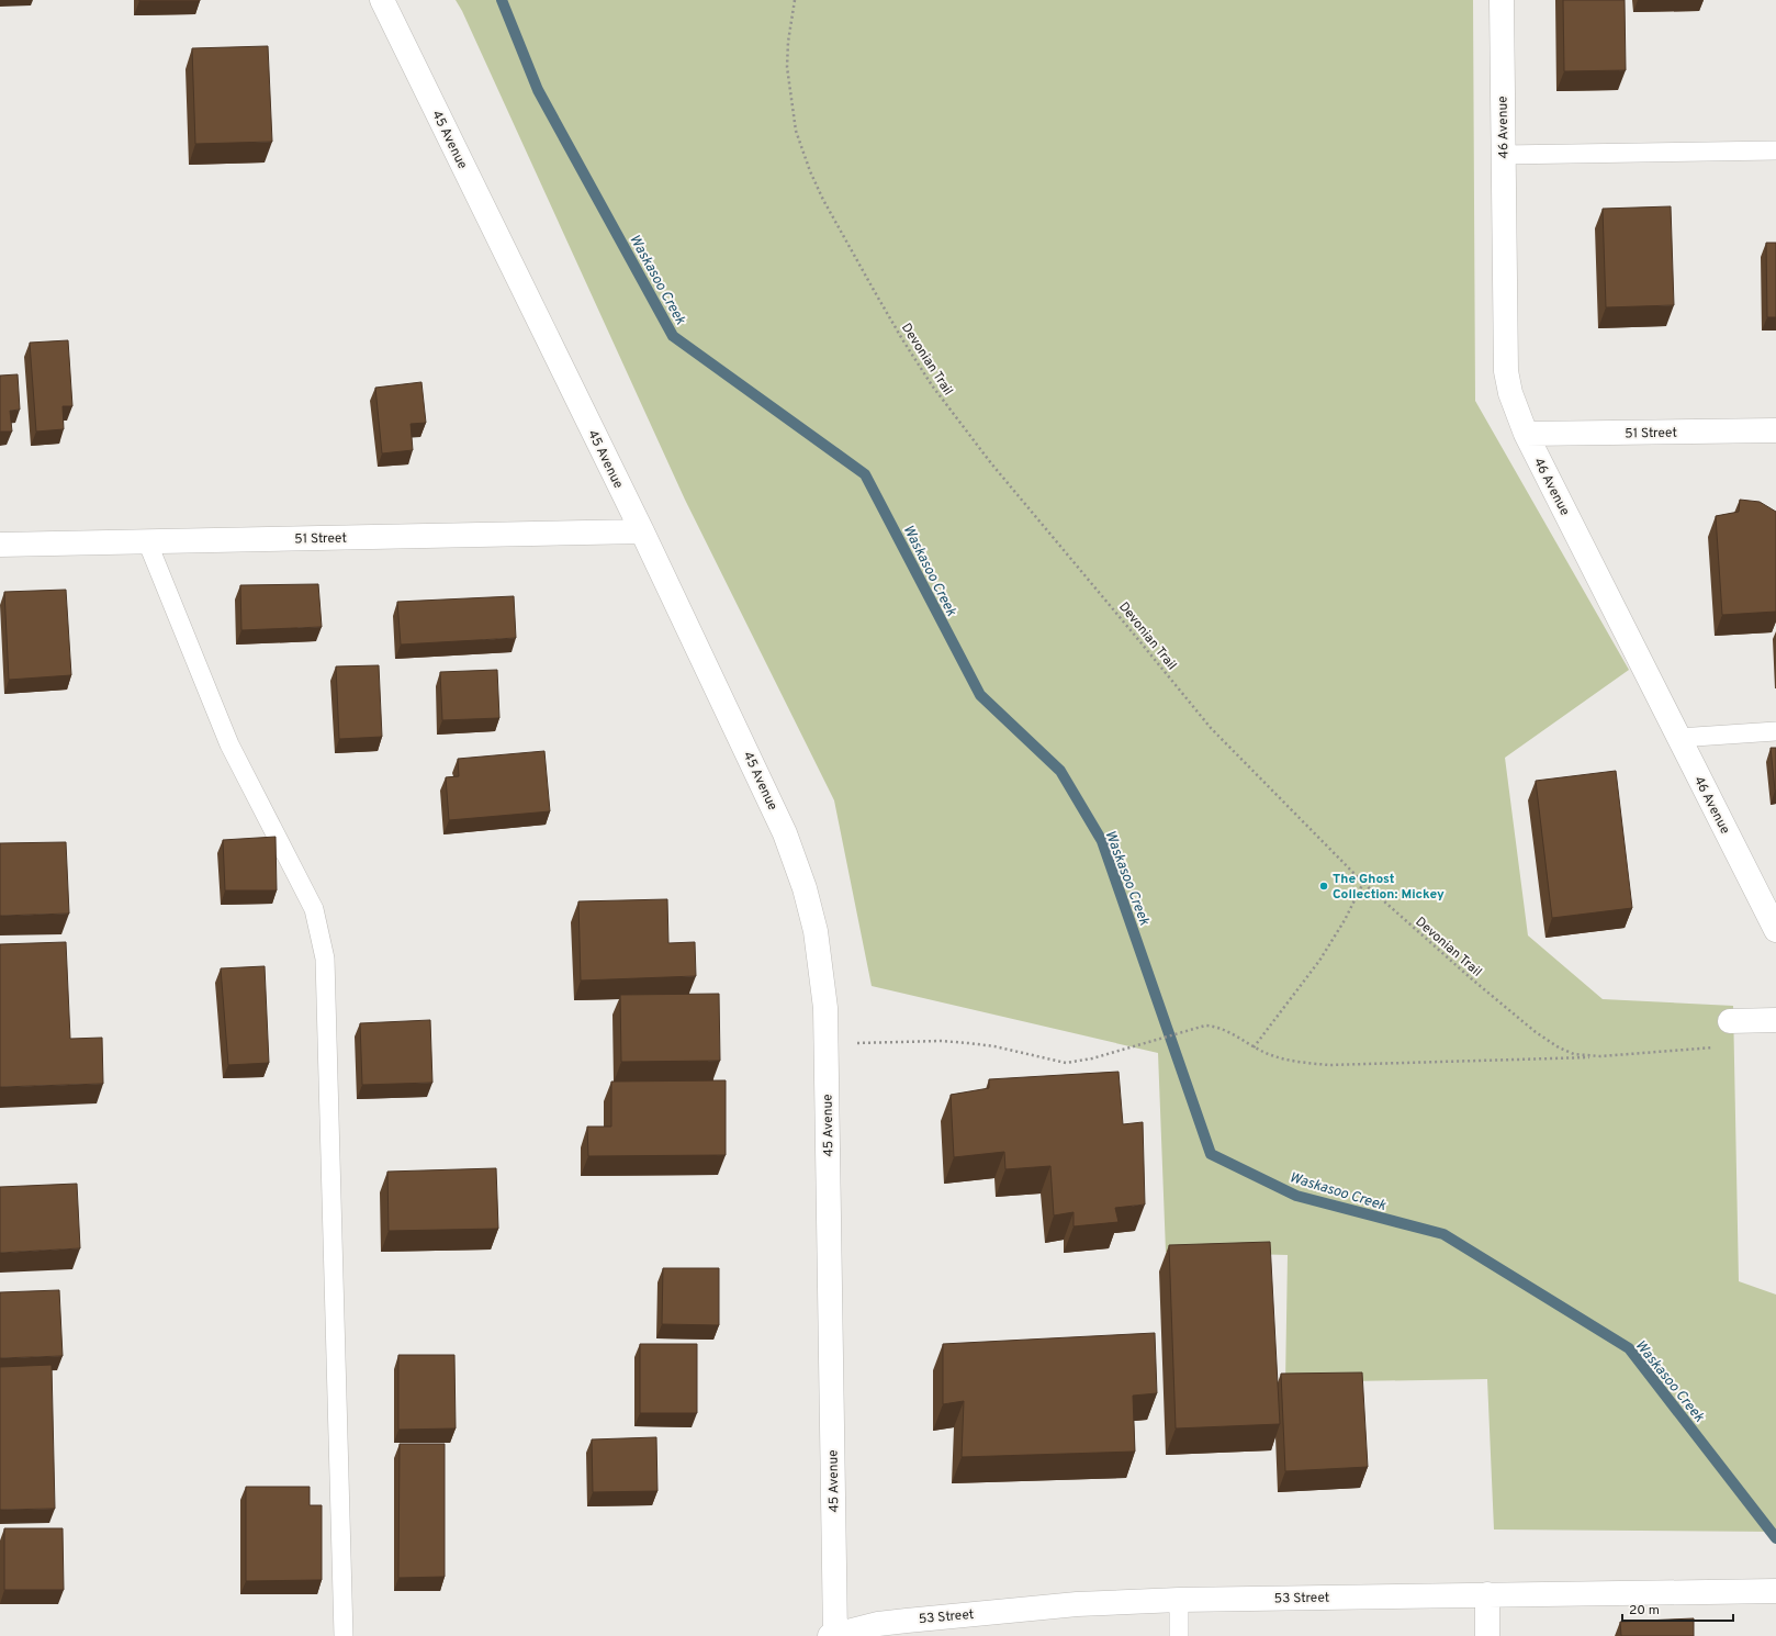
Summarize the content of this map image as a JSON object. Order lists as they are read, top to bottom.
{
  "streets": {
    "street": [
      "46 Avenue",
      "45 Avenue",
      "51 Street",
      "53 Street"
    ],
    "path": ["Devonian Trail"]
  },
  "crossings": [
    ["46 Avenue", "51 Street"],
    ["45 Avenue", "51 Street"],
    ["45 Avenue", "53 Street"]
  ],
  "water": ["Waskasoo Creek"],
  "places": ["The Ghost Collection: Mickey"],
  "scale_bar": "20 m"
}
